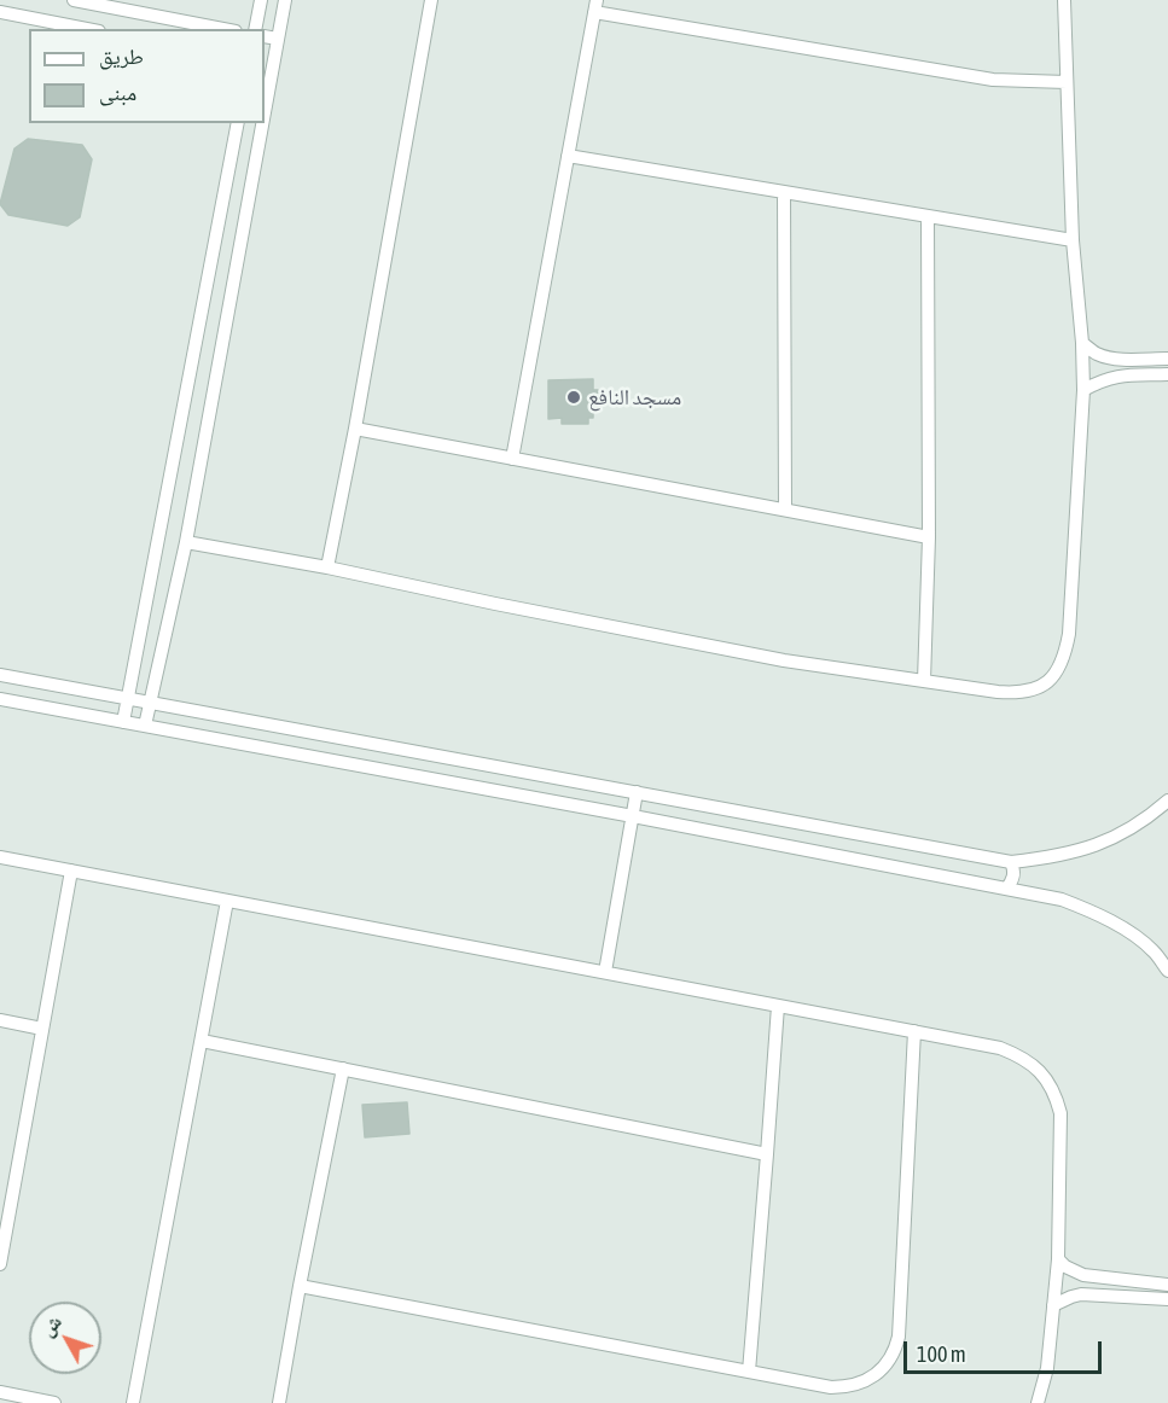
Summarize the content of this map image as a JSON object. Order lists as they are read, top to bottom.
{
  "places": ["مسجد النافع"],
  "legend": ["طريق", "مبنى"],
  "scale_bar": "100 m",
  "north": "top left"
}
